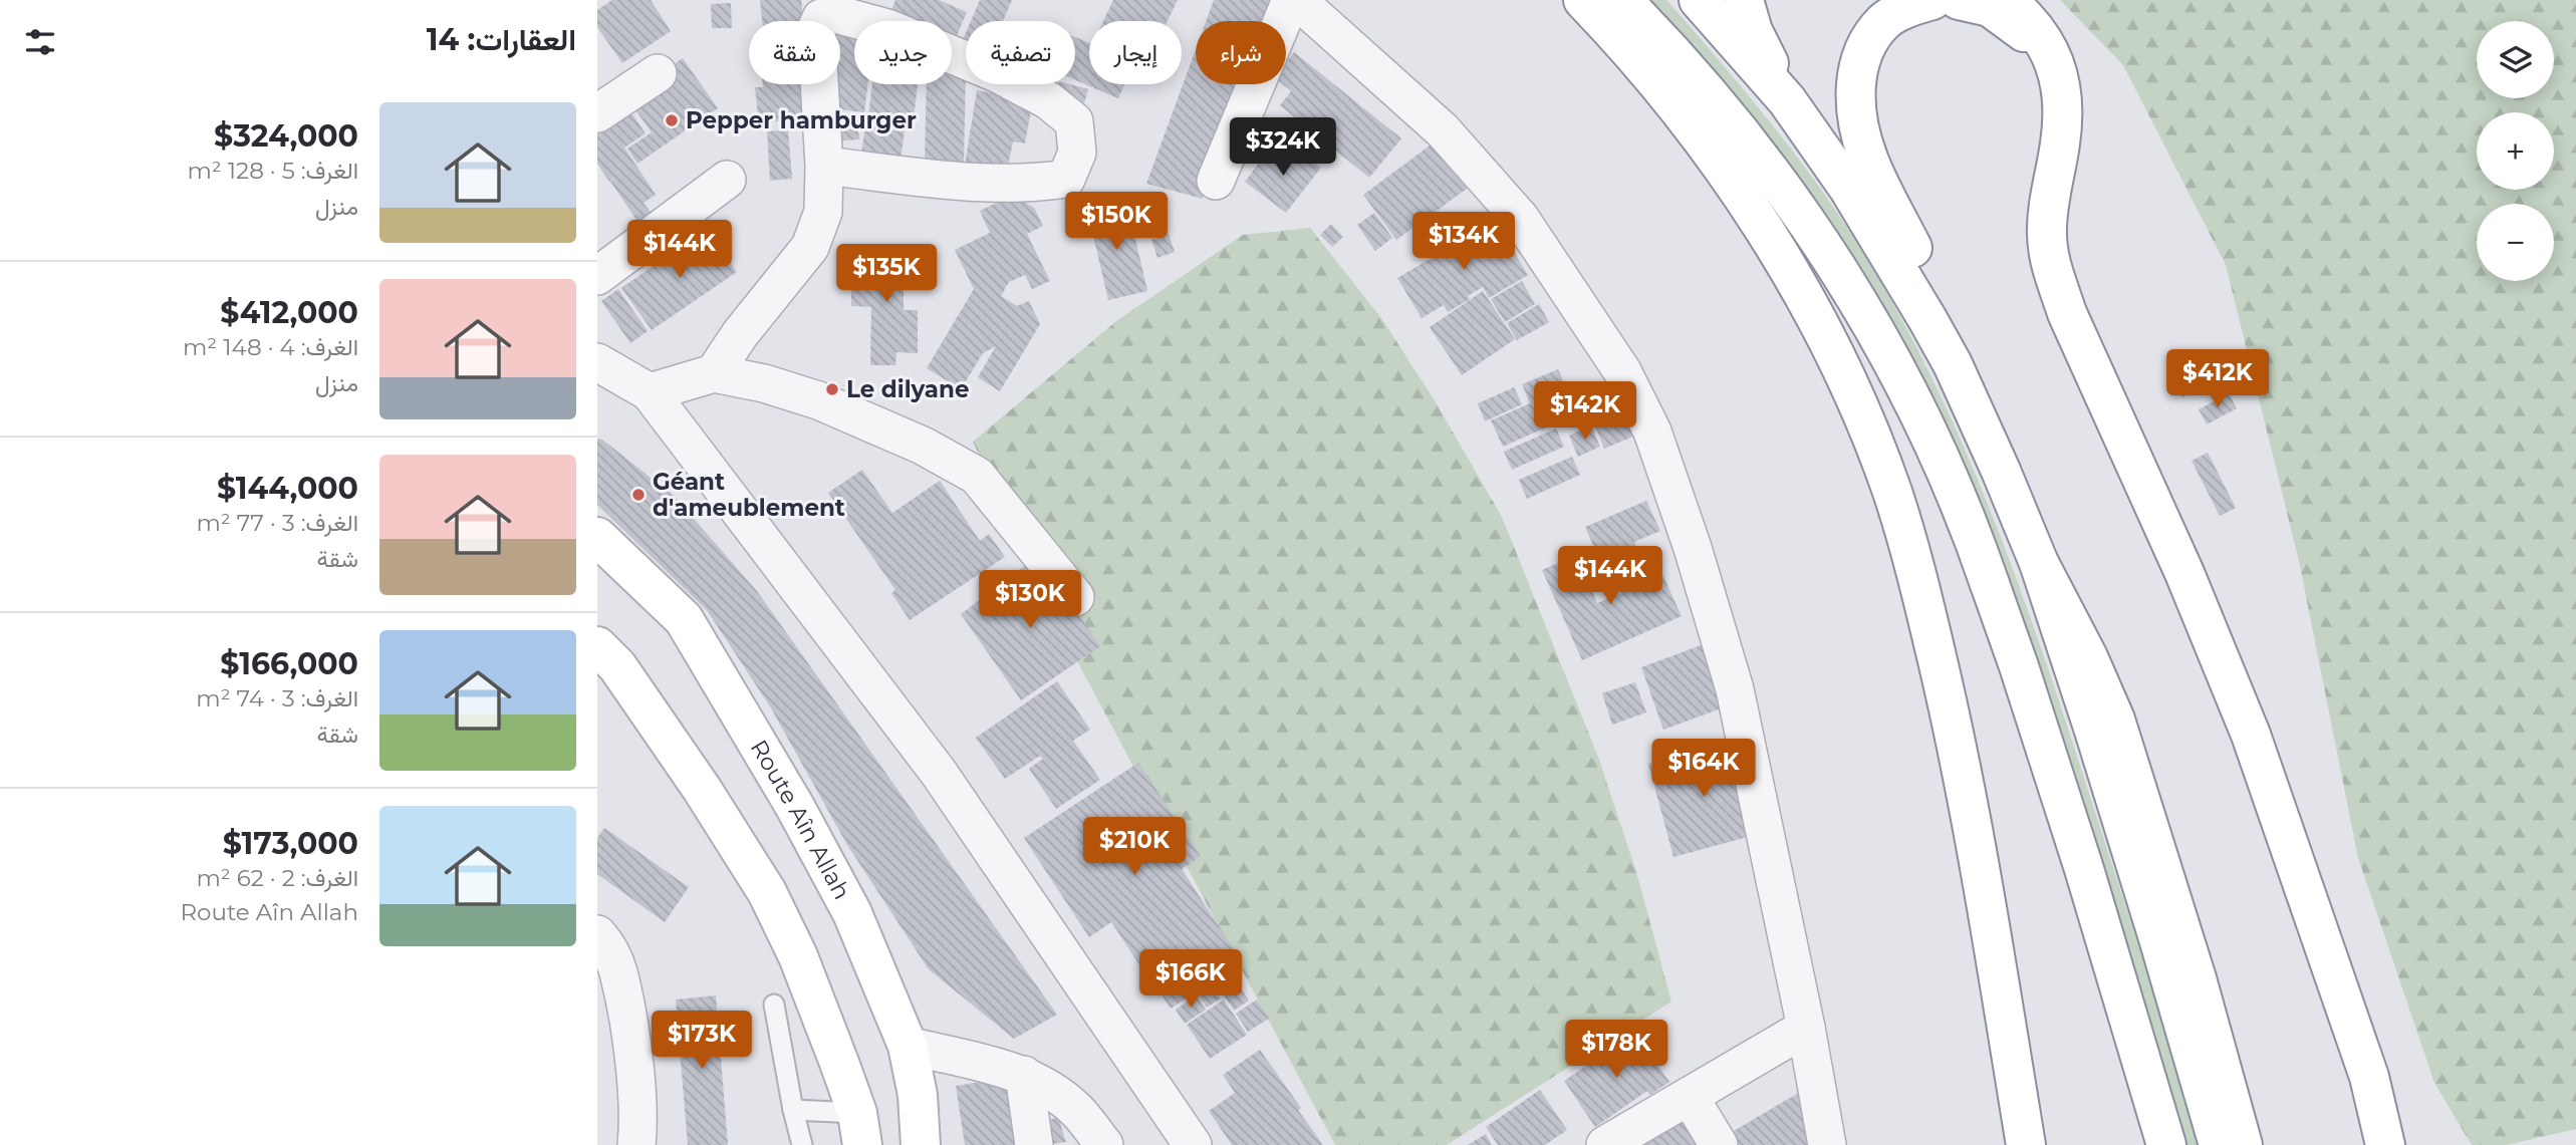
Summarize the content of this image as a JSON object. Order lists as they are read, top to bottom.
{
  "streets": {
    "main road": ["Route Aîn Allah"]
  },
  "places": ["Pepper hamburger", "Le dilyane", "Géant d'ameublement"],
  "page": {
    "heading": "العقارات: 14",
    "map_buttons": ["+", "−"],
    "chip": [
      "شراء",
      "إيجار",
      "تصفية",
      "جديد",
      "شقة"
    ],
    "list": [
      {
        "name": "$324,000",
        "note": "الغرف: 5 · 128 m² · منزل"
      },
      {
        "name": "$412,000",
        "note": "الغرف: 4 · 148 m² · منزل"
      },
      {
        "name": "$144,000",
        "note": "الغرف: 3 · 77 m² · شقة"
      },
      {
        "name": "$166,000",
        "note": "الغرف: 3 · 74 m² · شقة"
      },
      {
        "name": "$173,000",
        "note": "الغرف: 2 · 62 m² · Route Aîn Allah"
      }
    ],
    "price": [
      "$324K",
      "$150K",
      "$134K",
      "$144K",
      "$135K",
      "$412K",
      "$142K",
      "$144K",
      "$130K",
      "$164K",
      "$210K",
      "$166K",
      "$173K",
      "$178K"
    ]
  }
}
